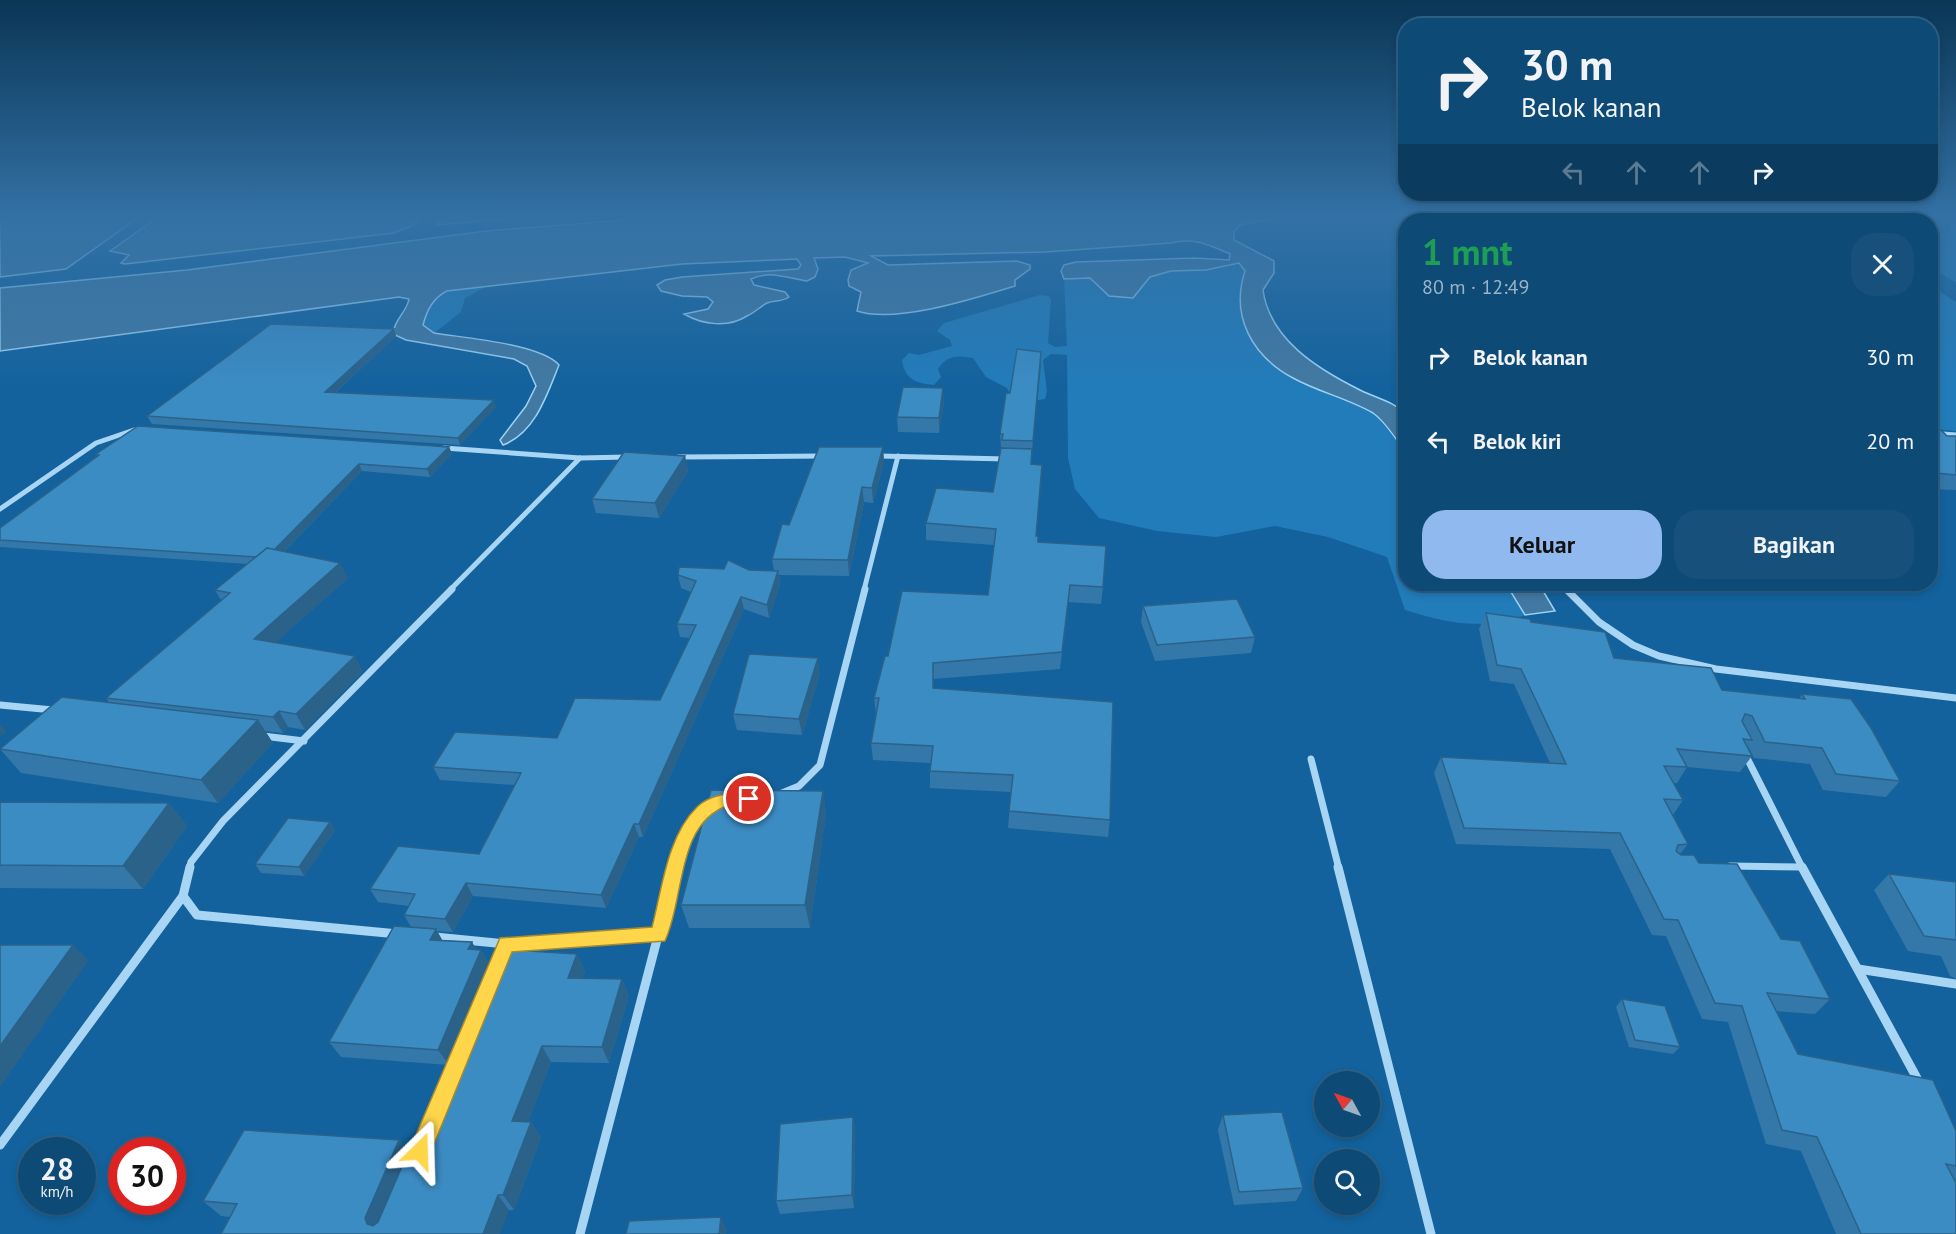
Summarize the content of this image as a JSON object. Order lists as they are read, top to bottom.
{
  "north": "top left",
  "page": {
    "turn": ["30 m", "Belok kanan"],
    "heading": ["1 mnt", "80 m · 12:49"],
    "list": [
      {
        "name": "Belok kanan",
        "value": "30 m"
      },
      {
        "name": "Belok kiri",
        "value": "20 m"
      }
    ],
    "buttons": ["Keluar", "Bagikan"],
    "speed": "28 km/h",
    "limit": "30"
  }
}
